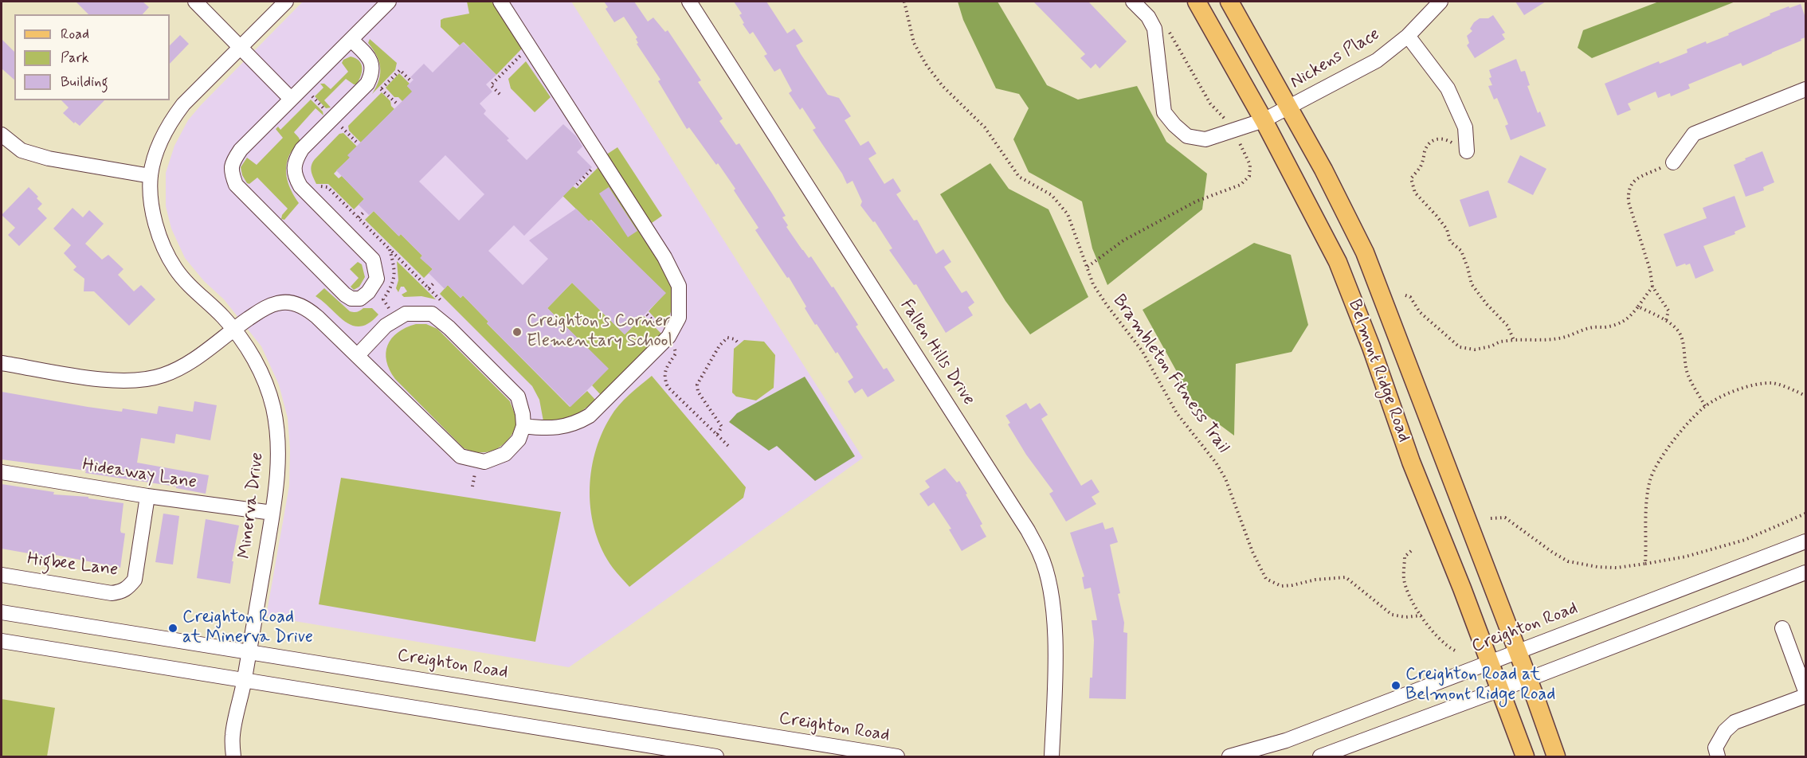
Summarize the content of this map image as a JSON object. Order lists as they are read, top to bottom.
{
  "streets": {
    "main road": ["Belmont Ridge Road"],
    "street": [
      "Nickens Place",
      "Fallen Hills Drive",
      "Hideaway Lane",
      "Minerva Drive",
      "Higbee Lane",
      "Creighton Road"
    ],
    "path": ["Brambleton Fitness Trail"]
  },
  "crossings": [
    ["Nickens Place", "Belmont Ridge Road"],
    ["Belmont Ridge Road", "Creighton Road"],
    ["Hideaway Lane", "Minerva Drive"],
    ["Hideaway Lane", "Higbee Lane"],
    ["Minerva Drive", "Creighton Road"]
  ],
  "places": ["Creighton's Corner Elementary School", "Creighton Road at Minerva Drive", "Creighton Road at Belmont Ridge Road"],
  "legend": ["Road", "Park", "Building"]
}
